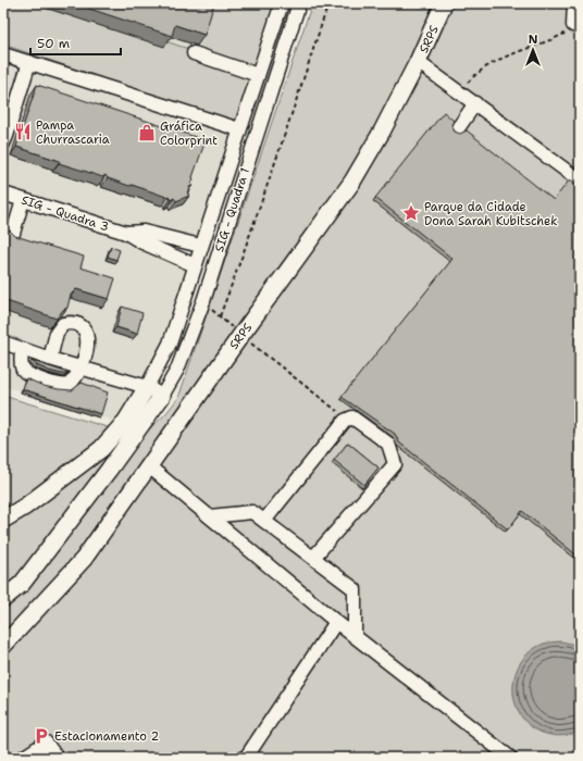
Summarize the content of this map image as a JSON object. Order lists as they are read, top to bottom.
{
  "streets": {
    "main road": ["SRPS"],
    "street": ["SIG - Quadra 1", "SIG - Quadra 3"]
  },
  "crossings": [
    ["SIG - Quadra 1", "SIG - Quadra 3"]
  ],
  "places": {
    "restaurant": ["Pampa Churrascaria"],
    "shop": ["Gráfica Colorprint"],
    "place": ["Parque da Cidade Dona Sarah Kubitschek"],
    "parking": ["Estacionamento 2"]
  },
  "scale_bar": "50 m",
  "north": "top"
}
